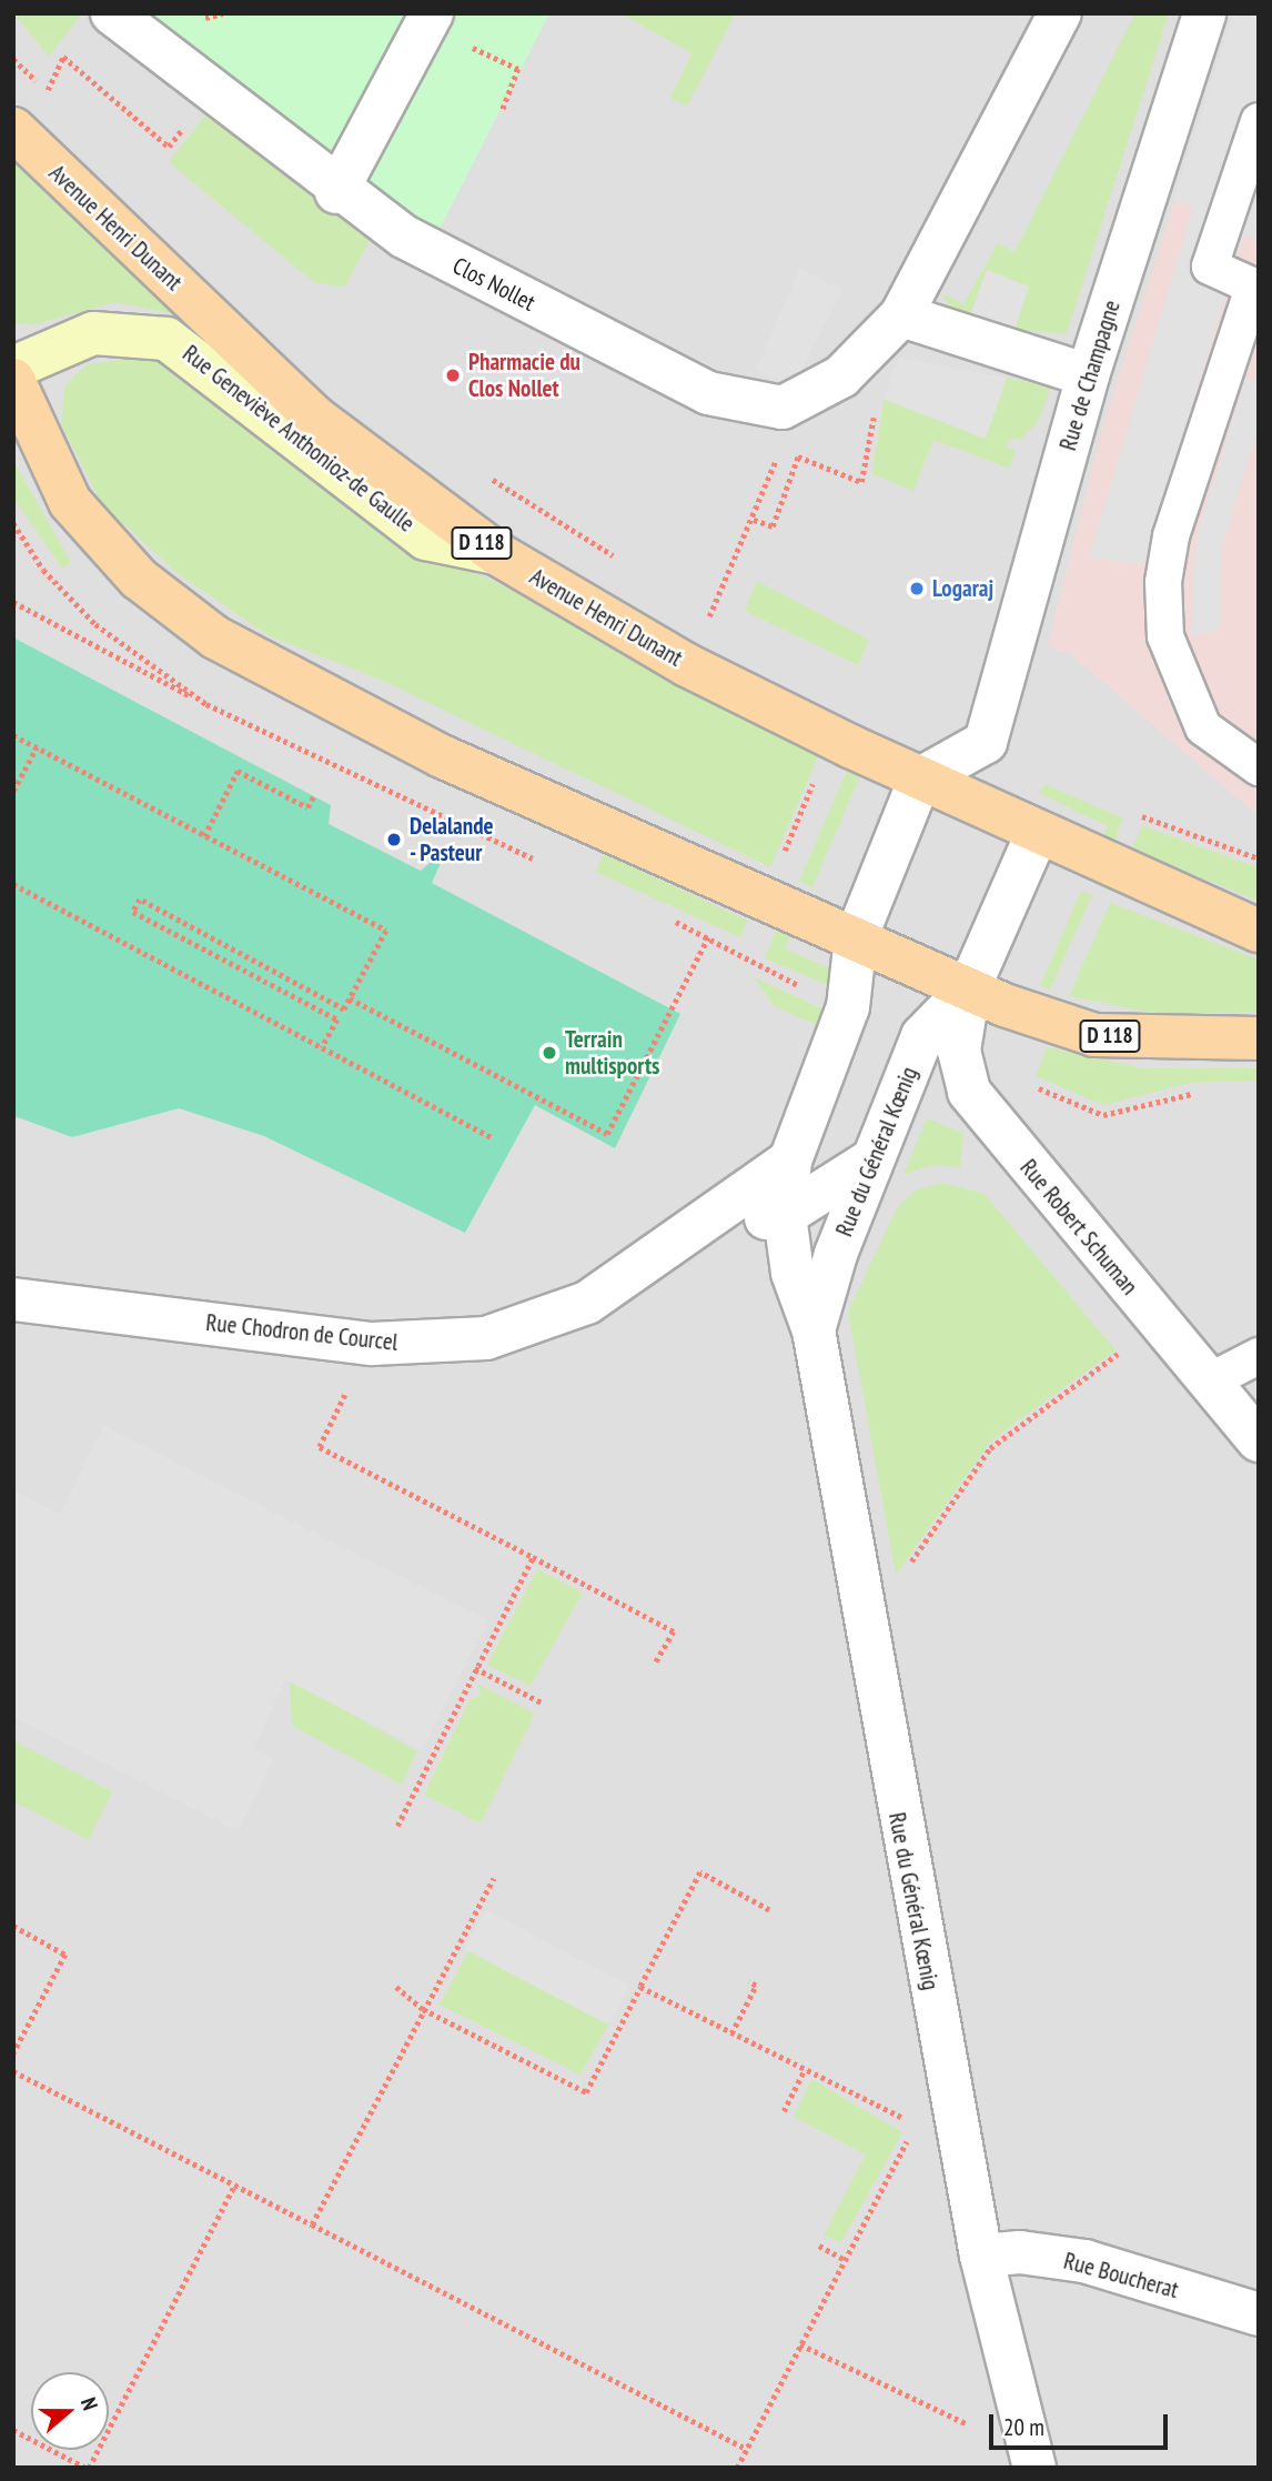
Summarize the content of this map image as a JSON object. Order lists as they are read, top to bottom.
{
  "streets": {
    "main road": ["Avenue Henri Dunant", "Rue Geneviève Anthonioz-de Gaulle", "D 118"],
    "street": [
      "Clos Nollet",
      "Rue de Champagne",
      "Rue du Général Kœnig",
      "Rue Robert Schuman",
      "Rue Chodron de Courcel",
      "Rue Boucherat"
    ]
  },
  "crossings": [
    ["Avenue Henri Dunant", "Rue de Champagne"],
    ["Avenue Henri Dunant", "Rue Geneviève Anthonioz-de Gaulle"],
    ["Avenue Henri Dunant", "Rue du Général Kœnig"],
    ["Rue de Champagne", "Rue du Général Kœnig"],
    ["D 118", "Rue du Général Kœnig"],
    ["D 118", "Rue Robert Schuman"],
    ["Rue du Général Kœnig", "Rue Robert Schuman"],
    ["Rue du Général Kœnig", "Rue Chodron de Courcel"],
    ["Rue du Général Kœnig", "Rue Boucherat"]
  ],
  "places": [
    "Pharmacie du Clos Nollet",
    "Logaraj",
    "Delalande - Pasteur",
    "Terrain multisports"
  ],
  "scale_bar": "20 m",
  "north": "right"
}
